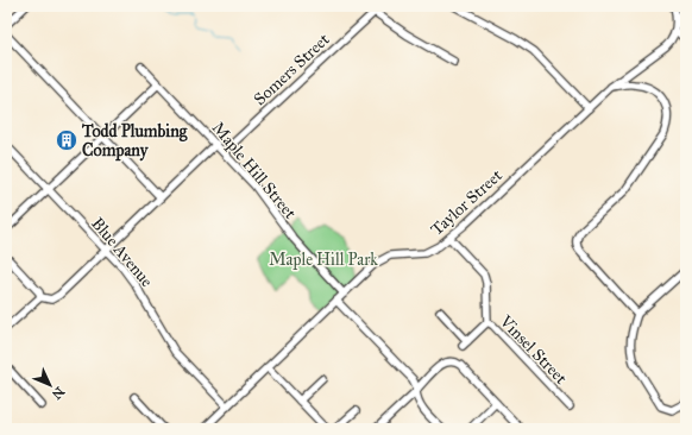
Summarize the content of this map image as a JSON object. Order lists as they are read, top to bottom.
{
  "streets": {
    "street": [
      "Somers Street",
      "Maple Hill Street",
      "Taylor Street",
      "Blue Avenue",
      "Vinsel Street"
    ]
  },
  "crossings": [
    ["Somers Street", "Maple Hill Street"],
    ["Maple Hill Street", "Taylor Street"],
    ["Taylor Street", "Blue Avenue"],
    ["Taylor Street", "Vinsel Street"]
  ],
  "parks": ["Maple Hill Park"],
  "places": {
    "building": ["Todd Plumbing Company"]
  },
  "north": "bottom right"
}
